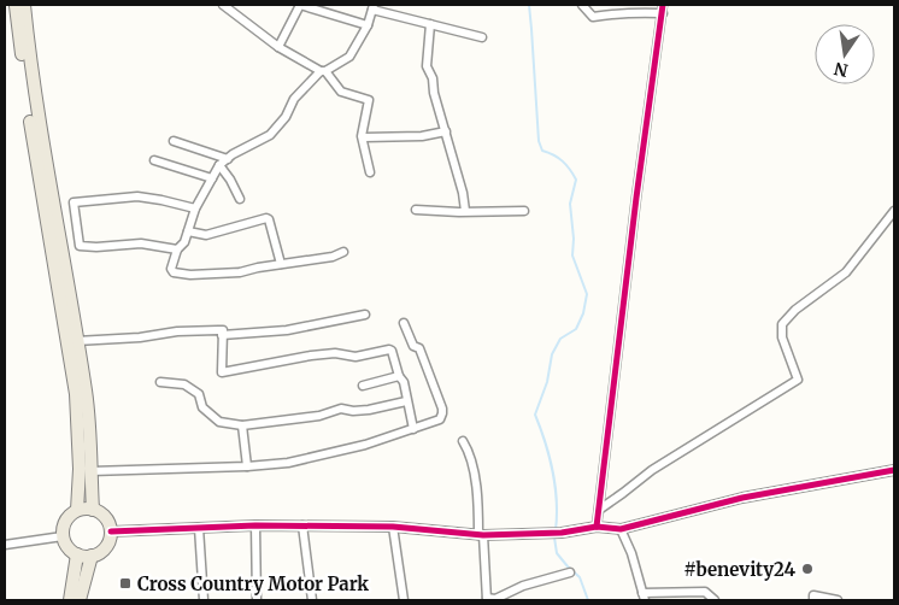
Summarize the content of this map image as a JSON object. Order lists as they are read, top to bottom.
{
  "places": {
    "other": ["#benevity24"],
    "transit": ["Cross Country Motor Park"]
  },
  "north": "bottom"
}
